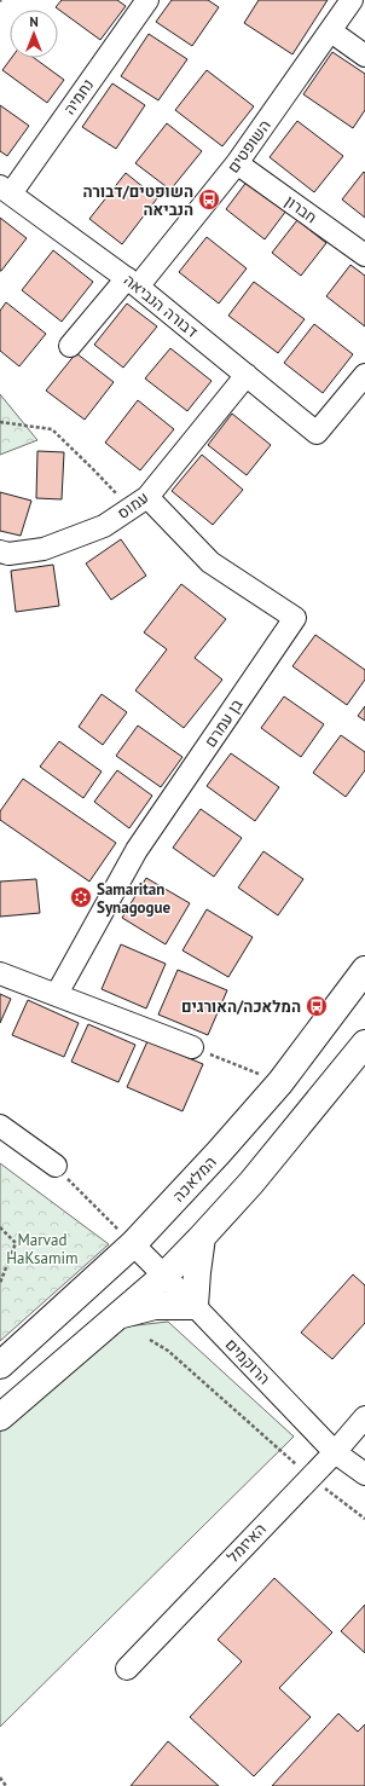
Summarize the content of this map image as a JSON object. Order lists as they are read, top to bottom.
{
  "streets": {
    "main road": ["המלאכה"],
    "street": [
      "נחמיה",
      "השופטים",
      "חברון",
      "דבורה הנביאה",
      "עמוס",
      "בן עמרם",
      "הרוקמים",
      "האיזמל"
    ]
  },
  "crossings": [
    ["נחמיה", "דבורה הנביאה"],
    ["השופטים", "חברון"],
    ["השופטים", "דבורה הנביאה"],
    ["דבורה הנביאה", "עמוס"],
    ["עמוס", "בן עמרם"],
    ["המלאכה", "הרוקמים"],
    ["הרוקמים", "האיזמל"]
  ],
  "parks": ["Marvad HaKsamim"],
  "places": {
    "bus stop": ["השופטים/דבורה הנביאה", "המלאכה/האורגים"],
    "synagogue": ["Samaritan Synagogue"]
  },
  "north": "top"
}
